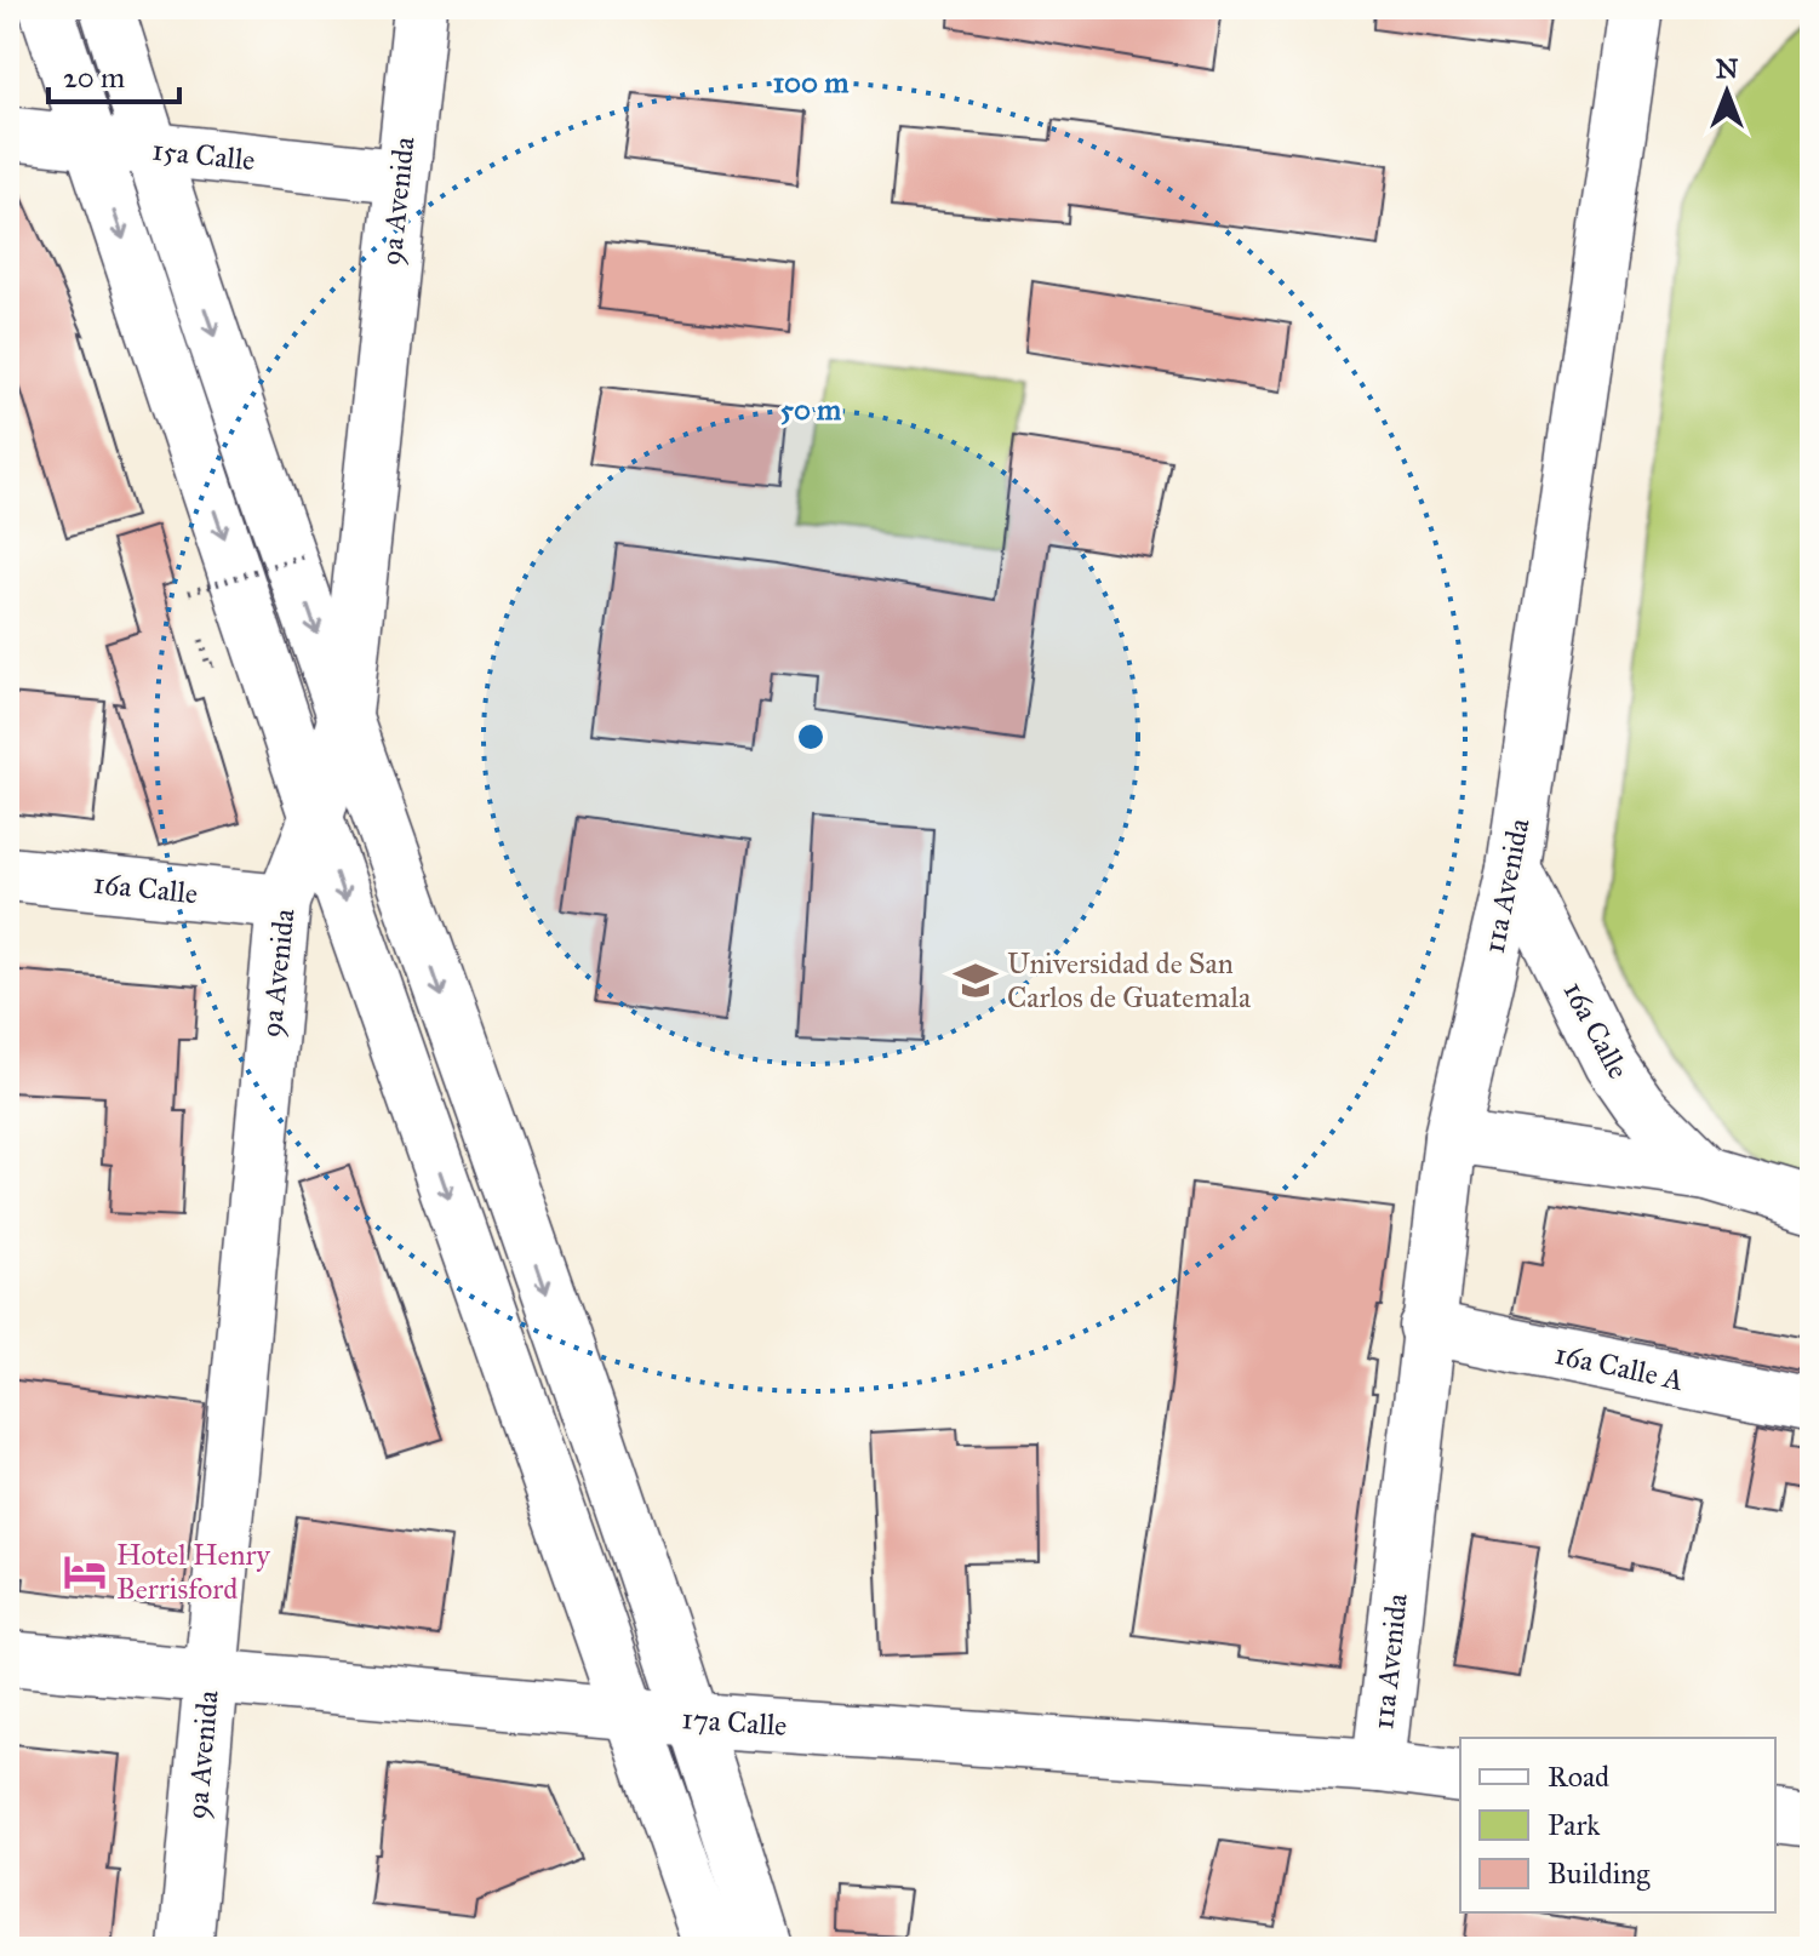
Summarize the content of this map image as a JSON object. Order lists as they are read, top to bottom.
{
  "streets": {
    "street": [
      "15a Calle",
      "9a Avenida",
      "11a Avenida",
      "16a Calle",
      "16a Calle A",
      "17a Calle"
    ]
  },
  "crossings": [
    ["15a Calle", "9a Avenida"],
    ["9a Avenida", "16a Calle"],
    ["9a Avenida", "17a Calle"],
    ["11a Avenida", "16a Calle"],
    ["11a Avenida", "16a Calle A"],
    ["11a Avenida", "17a Calle"]
  ],
  "places": {
    "school or university": ["Universidad de San Carlos de Guatemala"],
    "hotel": ["Hotel Henry Berrisford"]
  },
  "legend": ["Road", "Park", "Building"],
  "scale_bar": "20 m",
  "north": "top",
  "rings": ["100 m", "50 m"]
}
